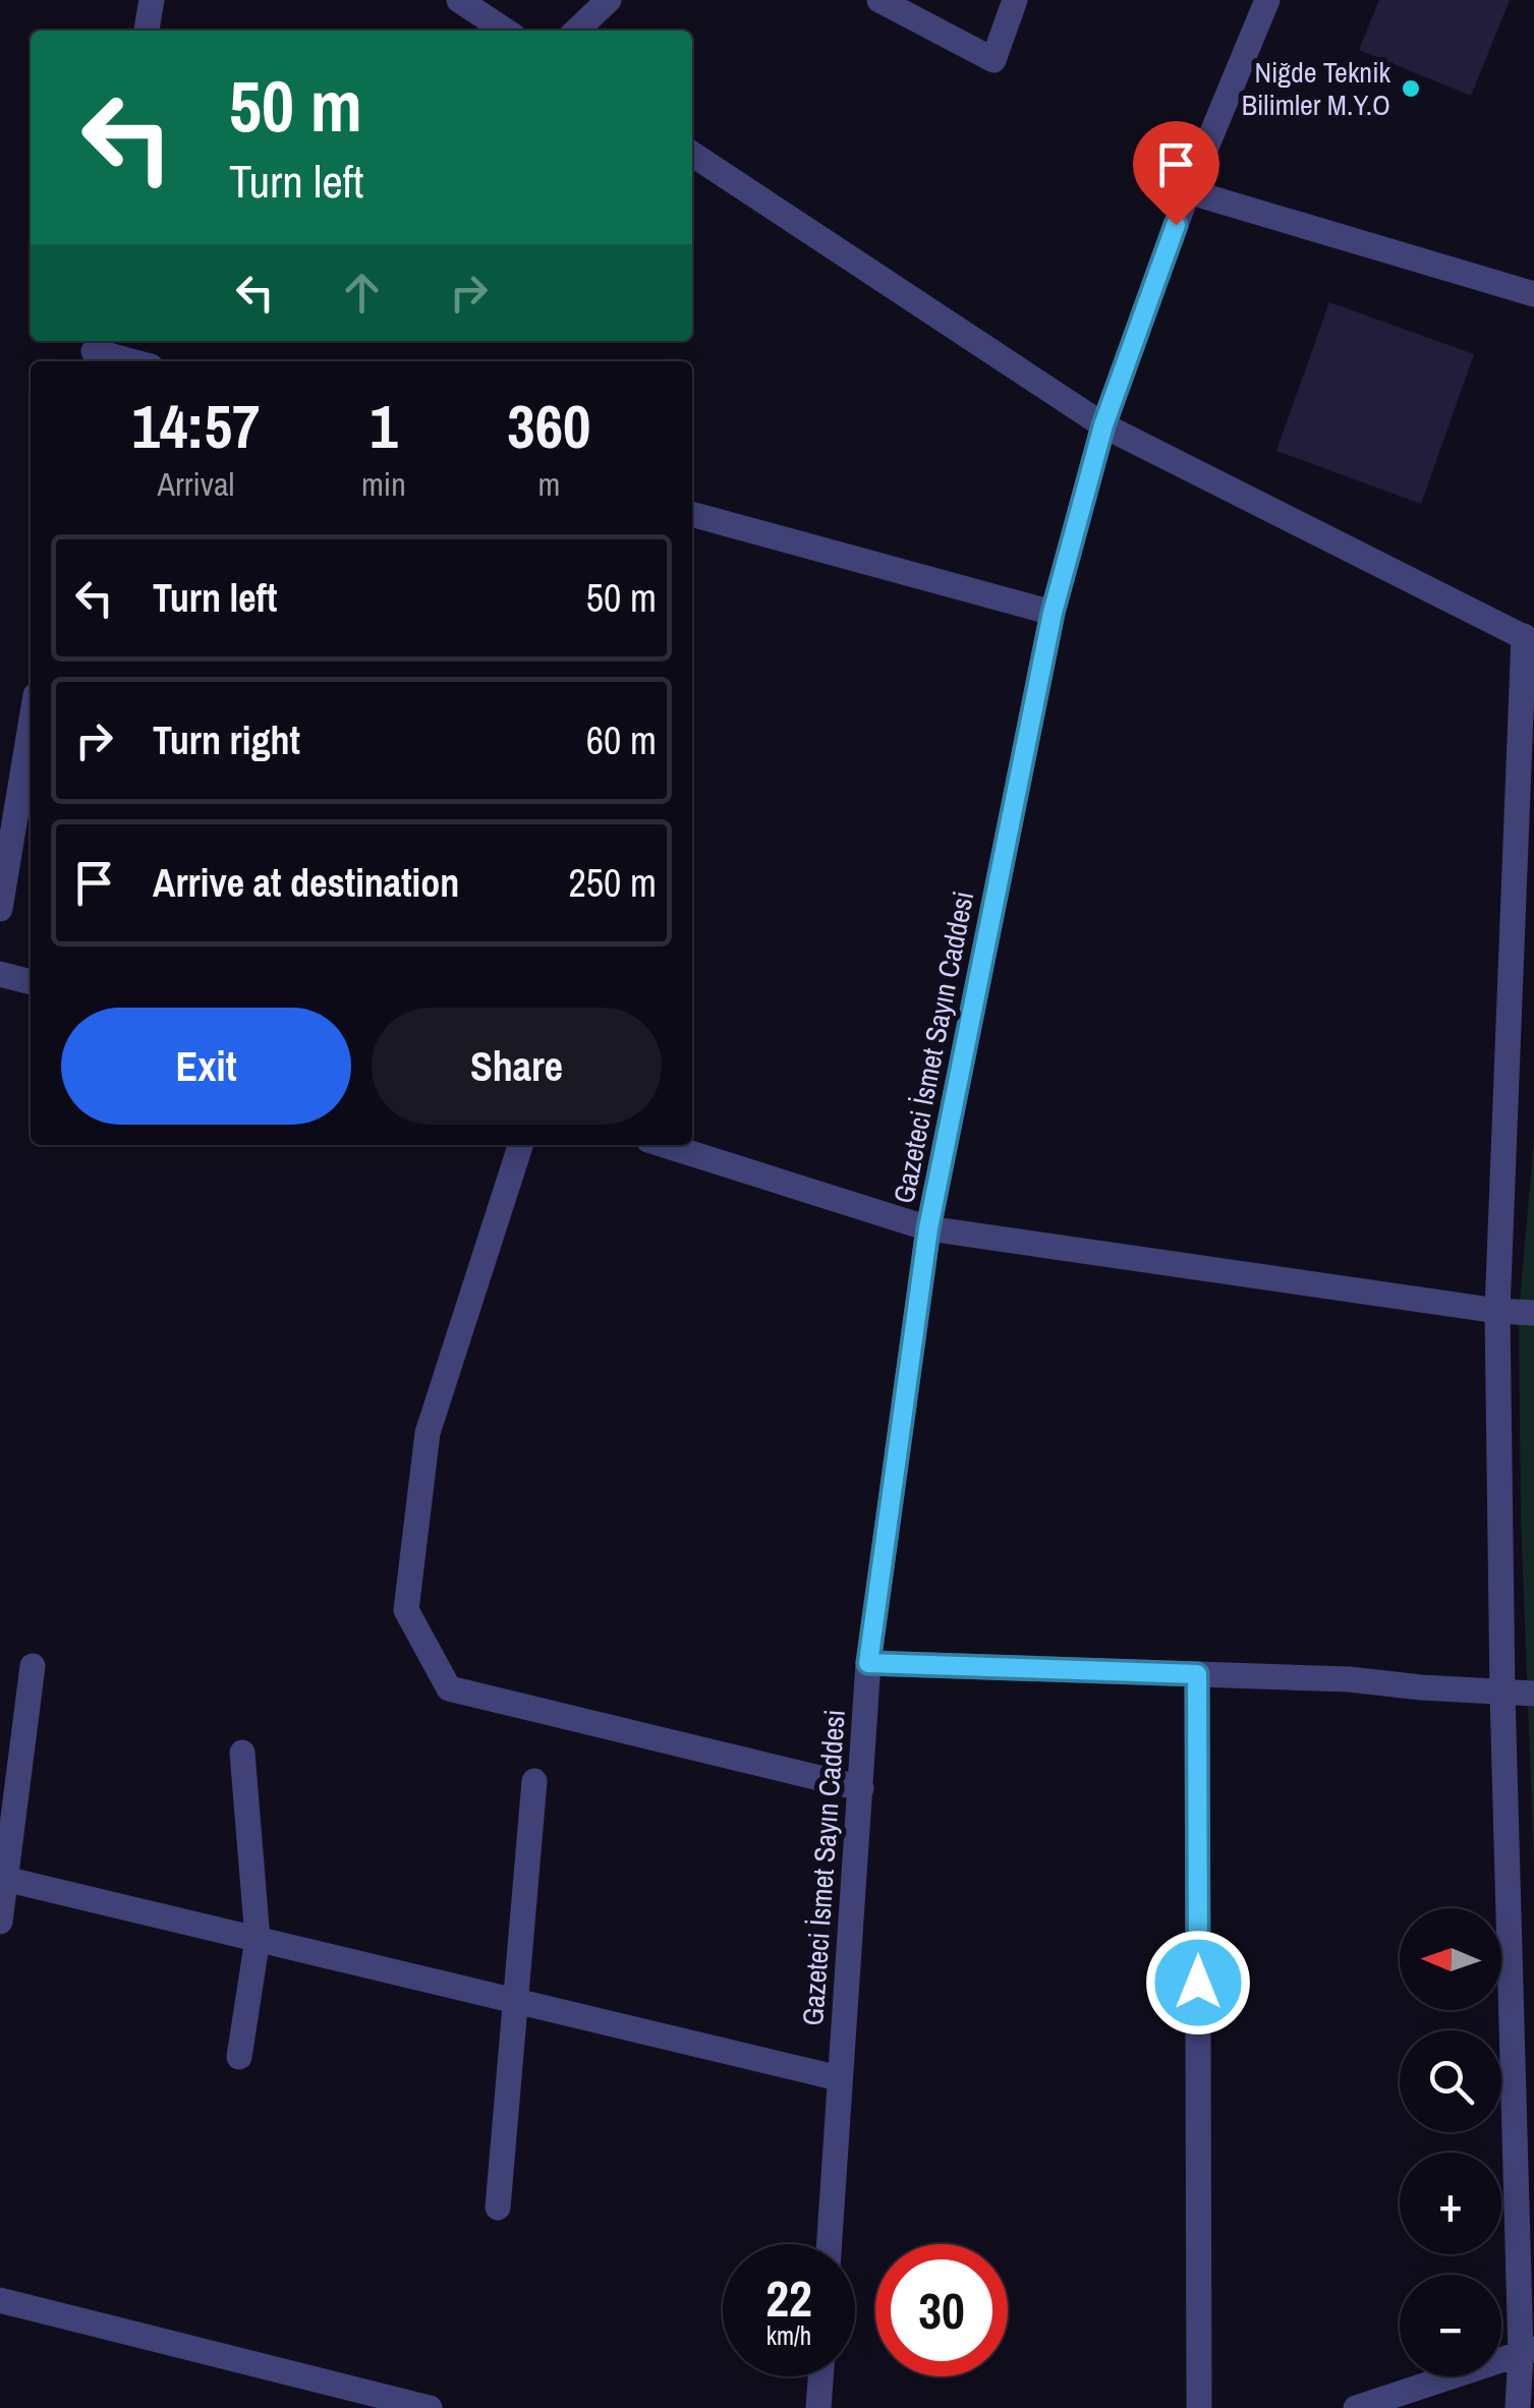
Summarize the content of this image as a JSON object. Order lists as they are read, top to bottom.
{
  "streets": {
    "street": ["Gazeteci İsmet Sayın Caddesi"]
  },
  "places": ["Niğde Teknik Bilimler M.Y.O"],
  "north": "left",
  "page": {
    "turn": ["50 m", "Turn left"],
    "eta": [
      "14:57",
      "Arrival",
      "1",
      "min",
      "360",
      "m"
    ],
    "list": [
      {
        "name": "Turn left",
        "value": "50 m"
      },
      {
        "name": "Turn right",
        "value": "60 m"
      },
      {
        "name": "Arrive at destination",
        "value": "250 m"
      }
    ],
    "buttons": ["Exit", "Share"],
    "map_buttons": ["+", "−"],
    "speed": "22 km/h",
    "limit": "30"
  }
}
